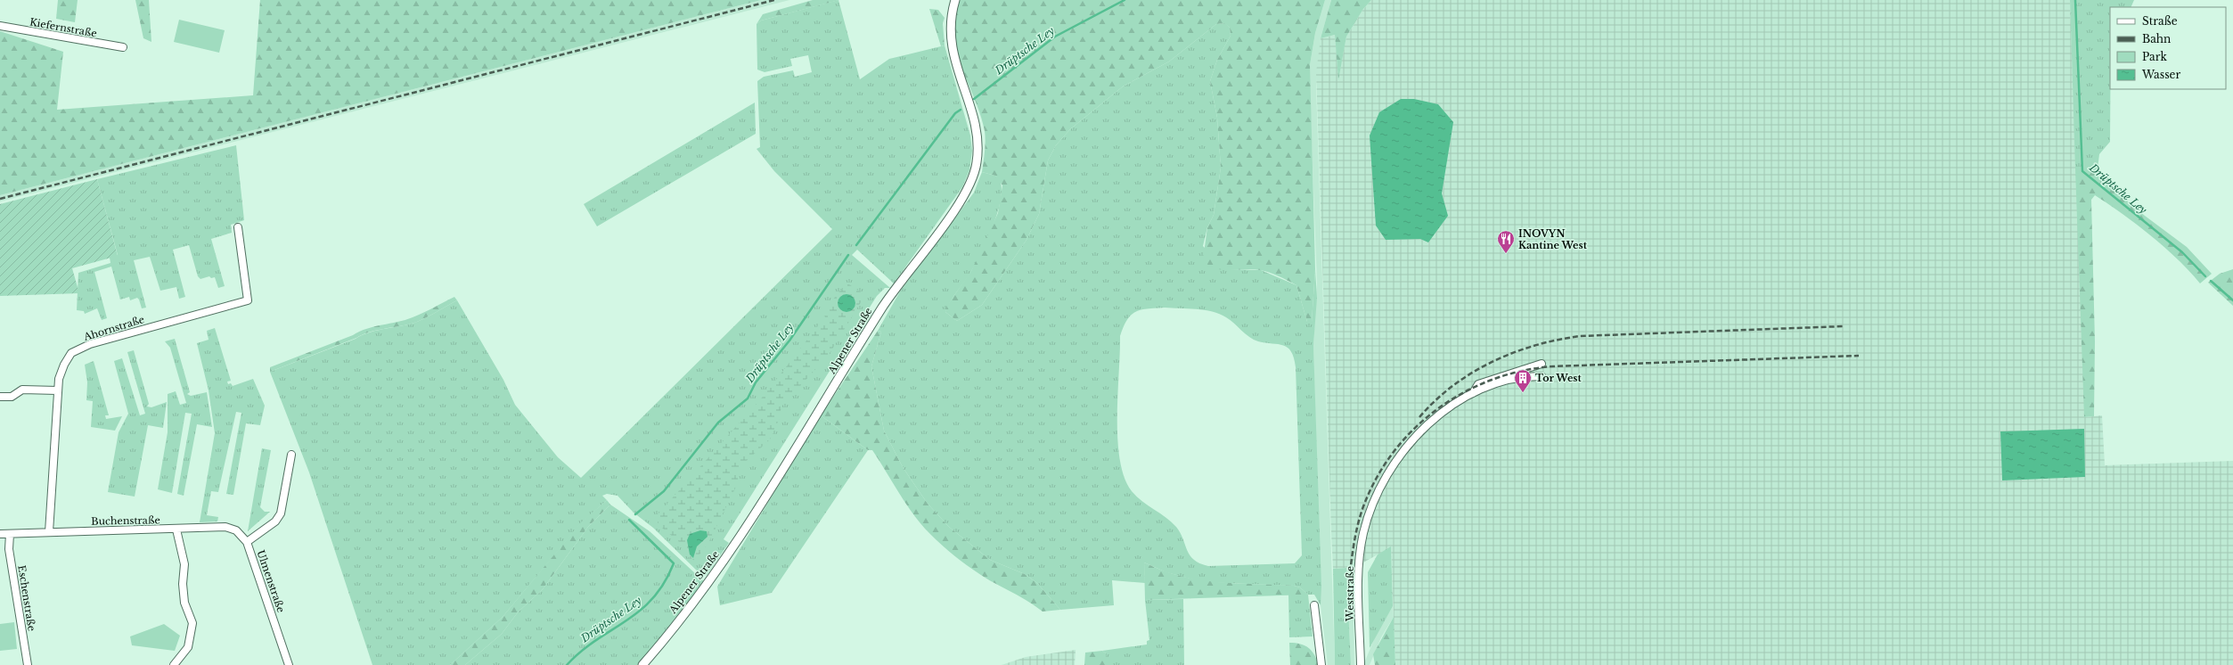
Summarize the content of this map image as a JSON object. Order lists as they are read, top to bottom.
{
  "streets": {
    "street": [
      "Kiefernstraße",
      "Ahornstraße",
      "Alpener Straße",
      "Buchenstraße",
      "Ulmenstraße",
      "Weststraße",
      "Eschenstraße"
    ]
  },
  "crossings": [
    ["Ahornstraße", "Buchenstraße"],
    ["Buchenstraße", "Ulmenstraße"],
    ["Buchenstraße", "Eschenstraße"]
  ],
  "water": ["Drüptsche Ley"],
  "places": {
    "restaurant": ["INOVYN Kantine West"],
    "building": ["Tor West"]
  },
  "legend": [
    "Straße",
    "Bahn",
    "Park",
    "Wasser"
  ]
}
